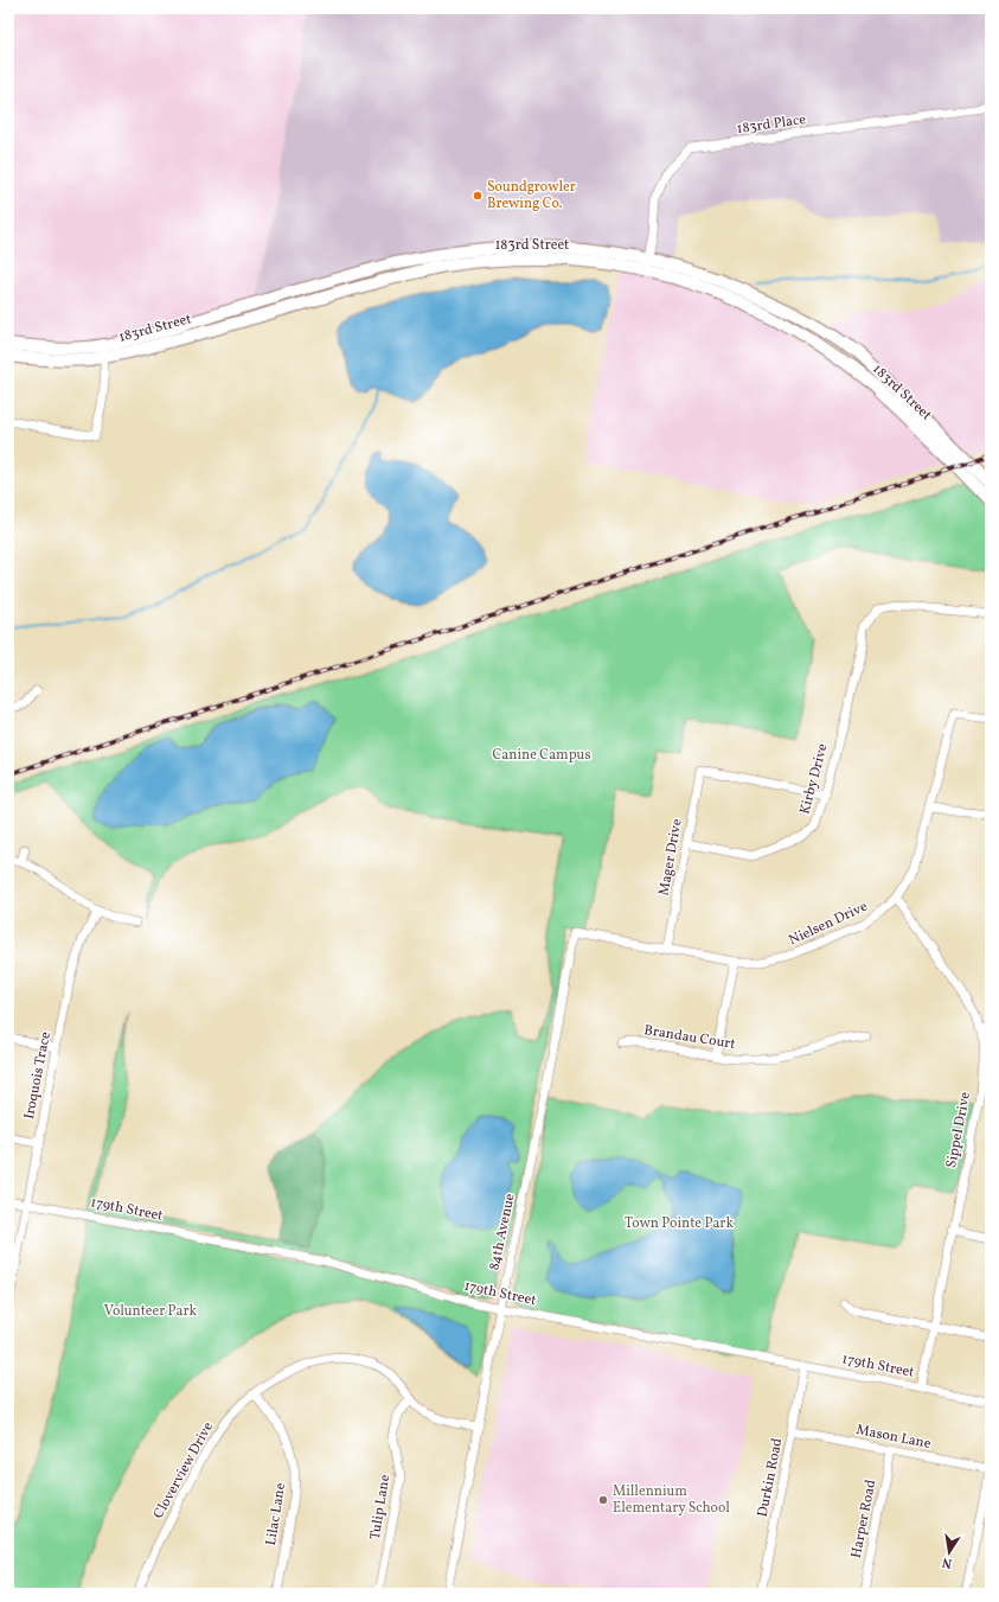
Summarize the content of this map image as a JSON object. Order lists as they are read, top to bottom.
{
  "streets": {
    "street": [
      "183rd Place",
      "183rd Street",
      "Kirby Drive",
      "Mager Drive",
      "Nielsen Drive",
      "Brandau Court",
      "Iroquois Trace",
      "Sippel Drive",
      "179th Street",
      "84th Avenue",
      "Mason Lane",
      "Cloverview Drive",
      "Durkin Road",
      "Tulip Lane",
      "Lilac Lane",
      "Harper Road"
    ]
  },
  "crossings": [
    ["183rd Place", "183rd Street"],
    ["Kirby Drive", "Mager Drive"],
    ["Mager Drive", "Nielsen Drive"],
    ["Nielsen Drive", "Sippel Drive"],
    ["Nielsen Drive", "84th Avenue"],
    ["Iroquois Trace", "179th Street"],
    ["Sippel Drive", "179th Street"],
    ["179th Street", "84th Avenue"],
    ["179th Street", "Durkin Road"],
    ["84th Avenue", "Cloverview Drive"],
    ["Mason Lane", "Durkin Road"],
    ["Mason Lane", "Harper Road"],
    ["Cloverview Drive", "Tulip Lane"],
    ["Cloverview Drive", "Lilac Lane"]
  ],
  "parks": ["Canine Campus", "Town Pointe Park", "Volunteer Park"],
  "places": ["Soundgrowler Brewing Co.", "Millennium Elementary School"],
  "north": "bottom"
}
